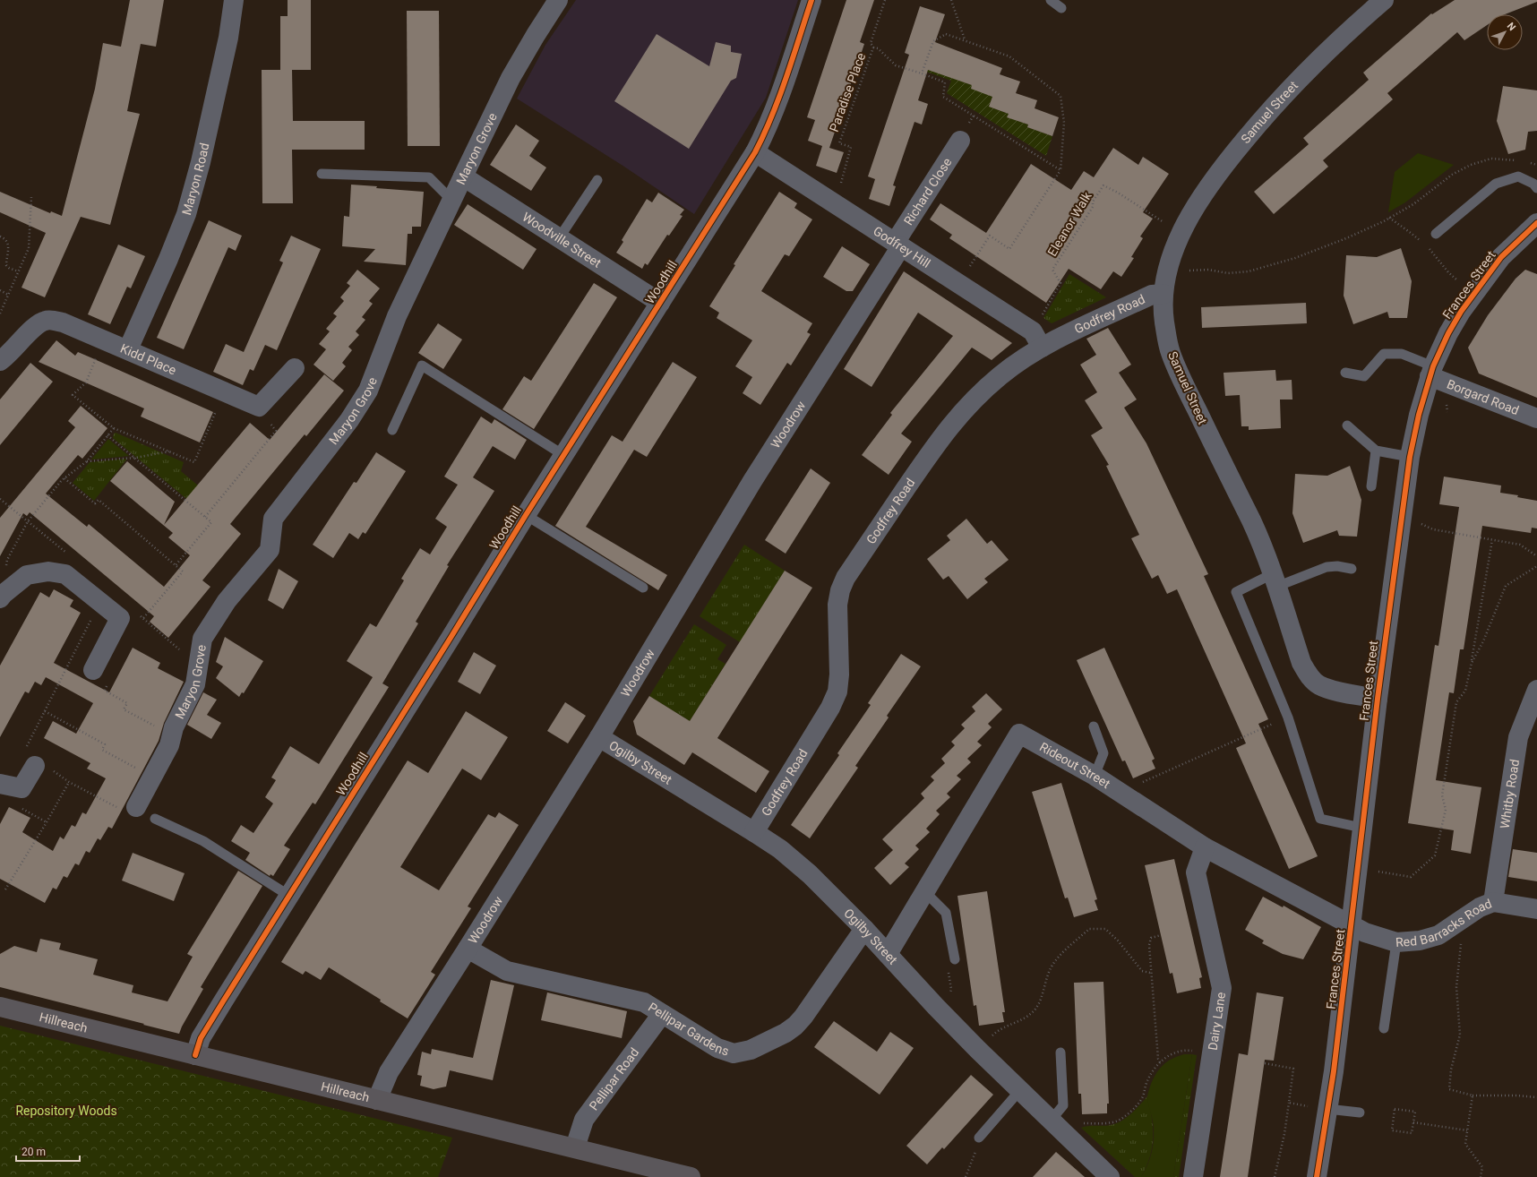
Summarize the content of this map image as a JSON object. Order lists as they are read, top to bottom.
{
  "streets": {
    "main road": ["Hillreach"],
    "street": [
      "Samuel Street",
      "Maryon Grove",
      "Maryon Road",
      "Richard Close",
      "Woodville Street",
      "Godfrey Hill",
      "Woodhill",
      "Frances Street",
      "Godfrey Road",
      "Kidd Place",
      "Borgard Road",
      "Woodrow",
      "Ogilby Street",
      "Rideout Street",
      "Whitby Road",
      "Red Barracks Road",
      "Dairy Lane",
      "Pellipar Gardens",
      "Pellipar Road"
    ],
    "path": ["Paradise Place", "Eleanor Walk"]
  },
  "crossings": [
    ["Paradise Place", "Godfrey Hill"],
    ["Samuel Street", "Eleanor Walk"],
    ["Samuel Street", "Frances Street"],
    ["Samuel Street", "Godfrey Road"],
    ["Maryon Grove", "Woodville Street"],
    ["Maryon Road", "Kidd Place"],
    ["Richard Close", "Godfrey Hill"],
    ["Richard Close", "Woodrow"],
    ["Eleanor Walk", "Godfrey Hill"],
    ["Eleanor Walk", "Godfrey Road"],
    ["Woodville Street", "Woodhill"],
    ["Godfrey Hill", "Woodhill"],
    ["Godfrey Hill", "Godfrey Road"],
    ["Godfrey Hill", "Woodrow"],
    ["Woodhill", "Hillreach"],
    ["Frances Street", "Borgard Road"],
    ["Frances Street", "Rideout Street"],
    ["Frances Street", "Red Barracks Road"],
    ["Godfrey Road", "Ogilby Street"],
    ["Woodrow", "Ogilby Street"],
    ["Woodrow", "Hillreach"],
    ["Woodrow", "Pellipar Gardens"],
    ["Ogilby Street", "Rideout Street"],
    ["Ogilby Street", "Pellipar Gardens"],
    ["Rideout Street", "Red Barracks Road"],
    ["Rideout Street", "Dairy Lane"],
    ["Whitby Road", "Red Barracks Road"],
    ["Hillreach", "Pellipar Road"],
    ["Pellipar Gardens", "Pellipar Road"]
  ],
  "parks": ["Repository Woods"],
  "scale_bar": "20 m",
  "north": "top right"
}
